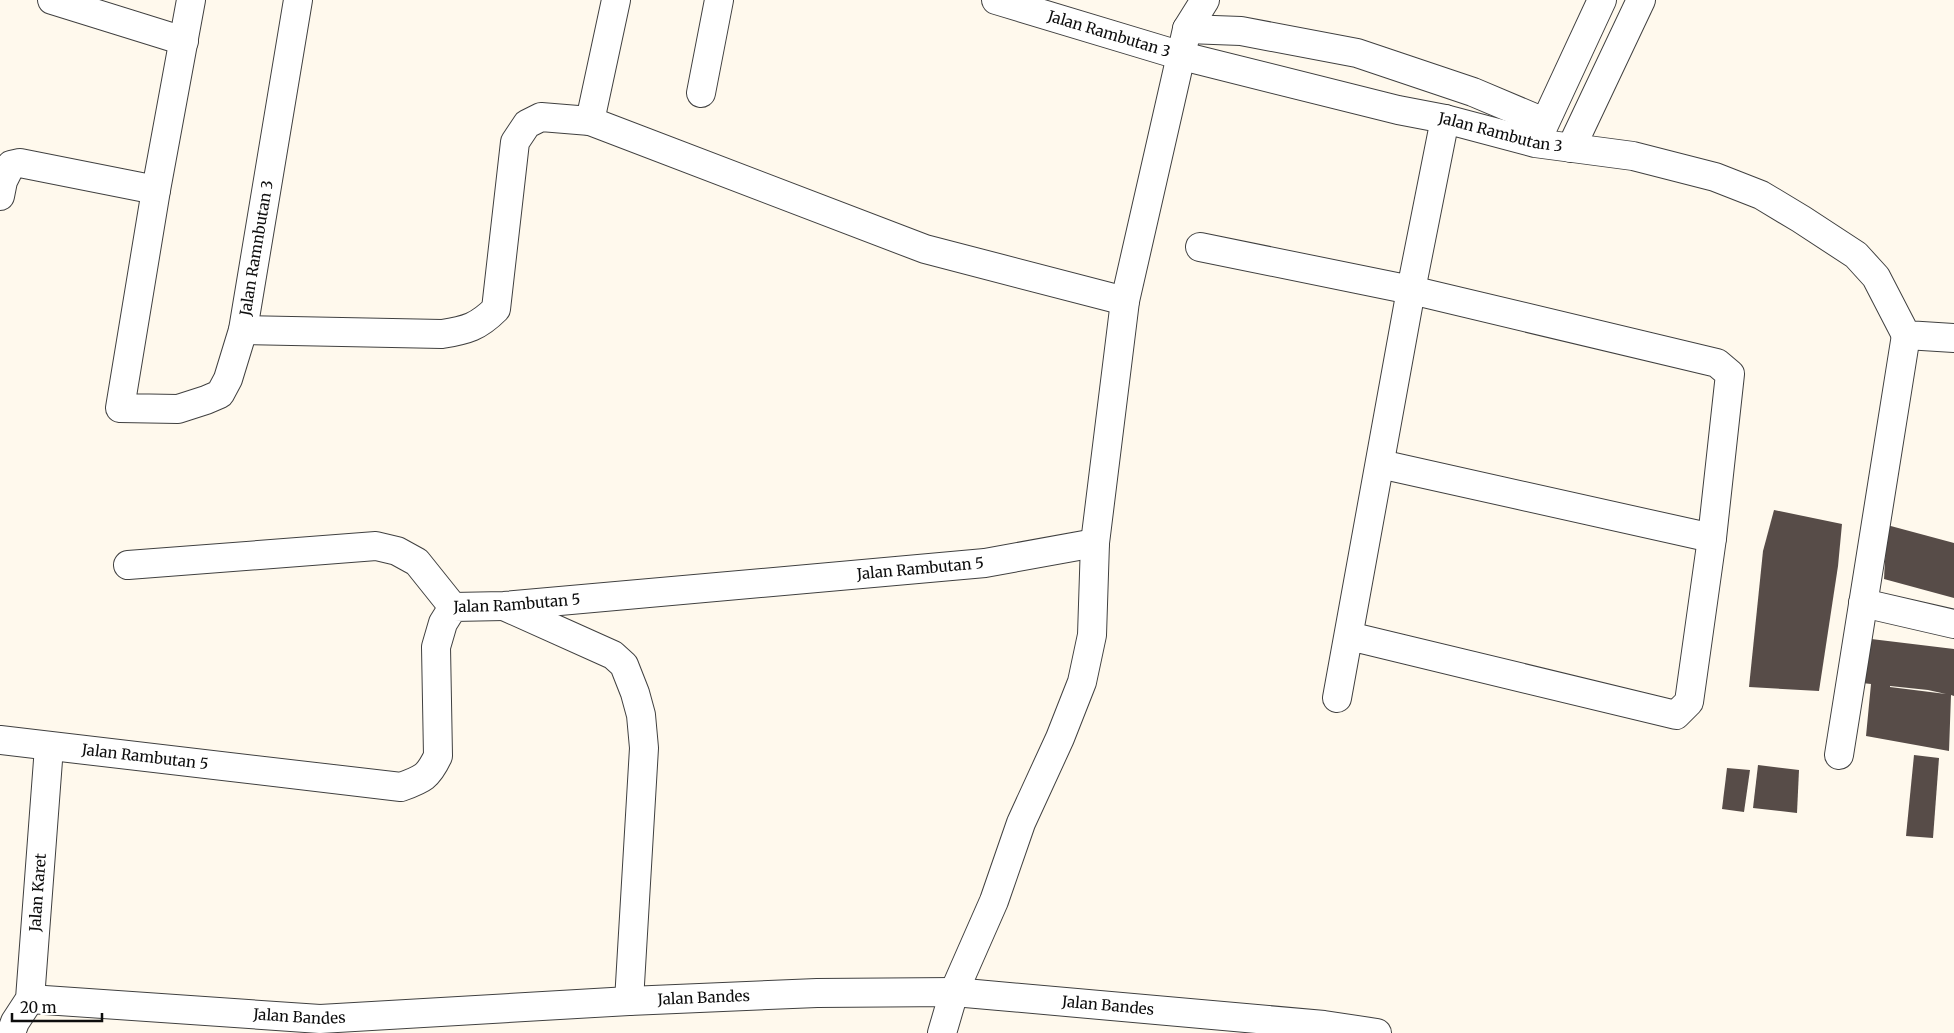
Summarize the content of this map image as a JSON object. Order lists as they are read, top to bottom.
{
  "streets": {
    "street": [
      "Jalan Rambutan 3",
      "Jalan Ramnbutan 3",
      "Jalan Rambutan 5",
      "Jalan Karet",
      "Jalan Bandes"
    ]
  },
  "crossings": [
    ["Jalan Rambutan 5", "Jalan Karet"],
    ["Jalan Karet", "Jalan Bandes"]
  ],
  "scale_bar": "20 m"
}
